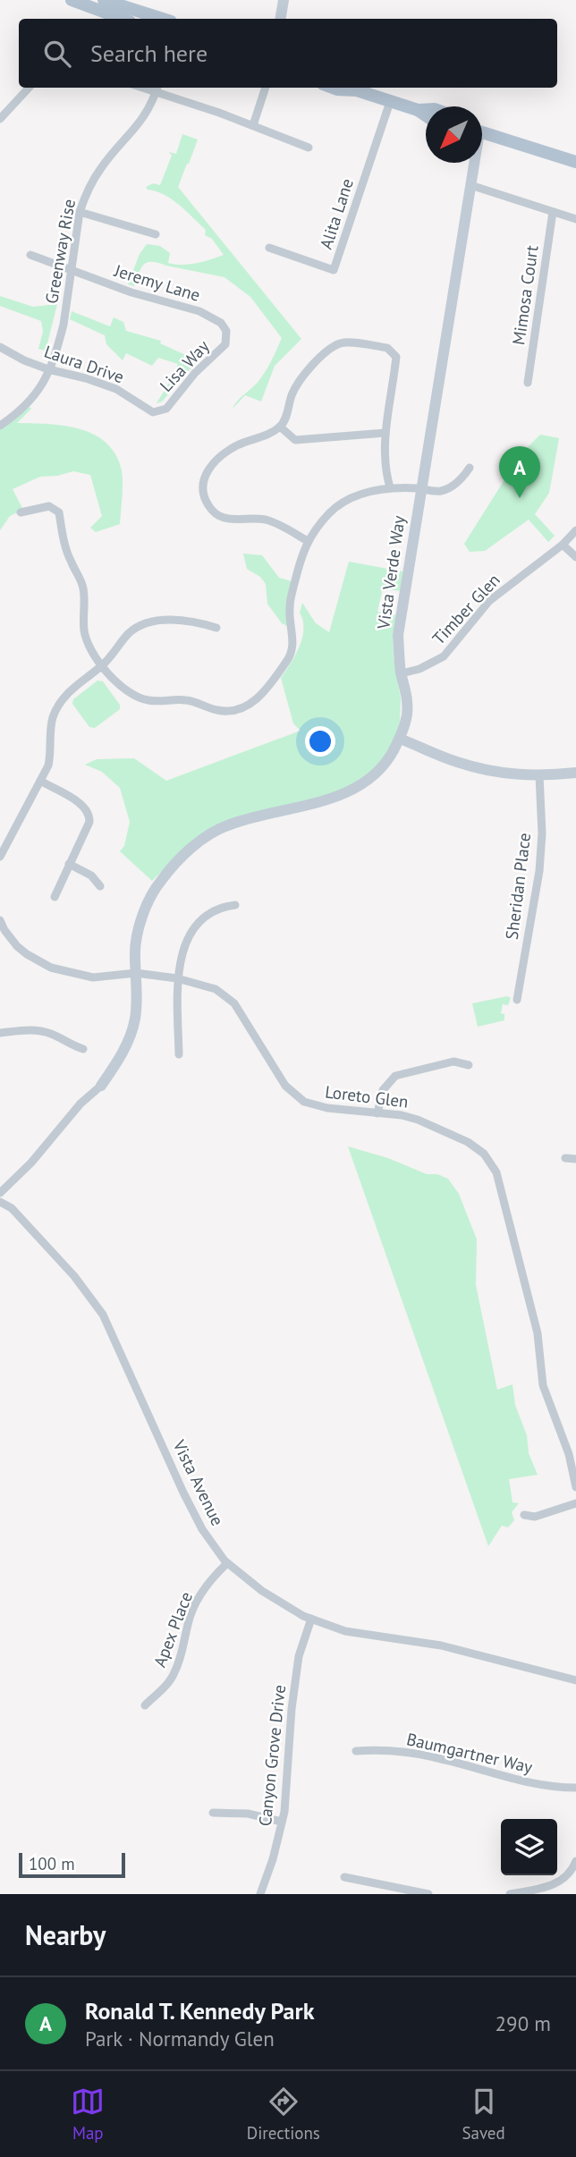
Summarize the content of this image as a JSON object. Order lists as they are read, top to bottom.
{
  "streets": {
    "street": [
      "Alita Lane",
      "Greenway Rise",
      "Jeremy Lane",
      "Mimosa Court",
      "Laura Drive",
      "Lisa Way",
      "Vista Verde Way",
      "Timber Glen",
      "Sheridan Place",
      "Loreto Glen",
      "Vista Avenue",
      "Apex Place",
      "Baumgartner Way",
      "Canyon Grove Drive"
    ]
  },
  "crossings": [
    ["Greenway Rise", "Jeremy Lane"],
    ["Greenway Rise", "Laura Drive"],
    ["Jeremy Lane", "Lisa Way"],
    ["Laura Drive", "Lisa Way"],
    ["Vista Verde Way", "Timber Glen"],
    ["Vista Verde Way", "Loreto Glen"],
    ["Vista Avenue", "Apex Place"],
    ["Vista Avenue", "Canyon Grove Drive"]
  ],
  "scale_bar": "100 m",
  "north": "bottom left",
  "page": {
    "search": "Search here",
    "pins": "A",
    "scale": "100 m",
    "heading": "Nearby",
    "list": [
      {
        "mark": "A",
        "name": "Ronald T. Kennedy Park",
        "note": "Park · Normandy Glen",
        "value": "290 m"
      }
    ],
    "nav": ["Map", "Directions", "Saved"]
  }
}
